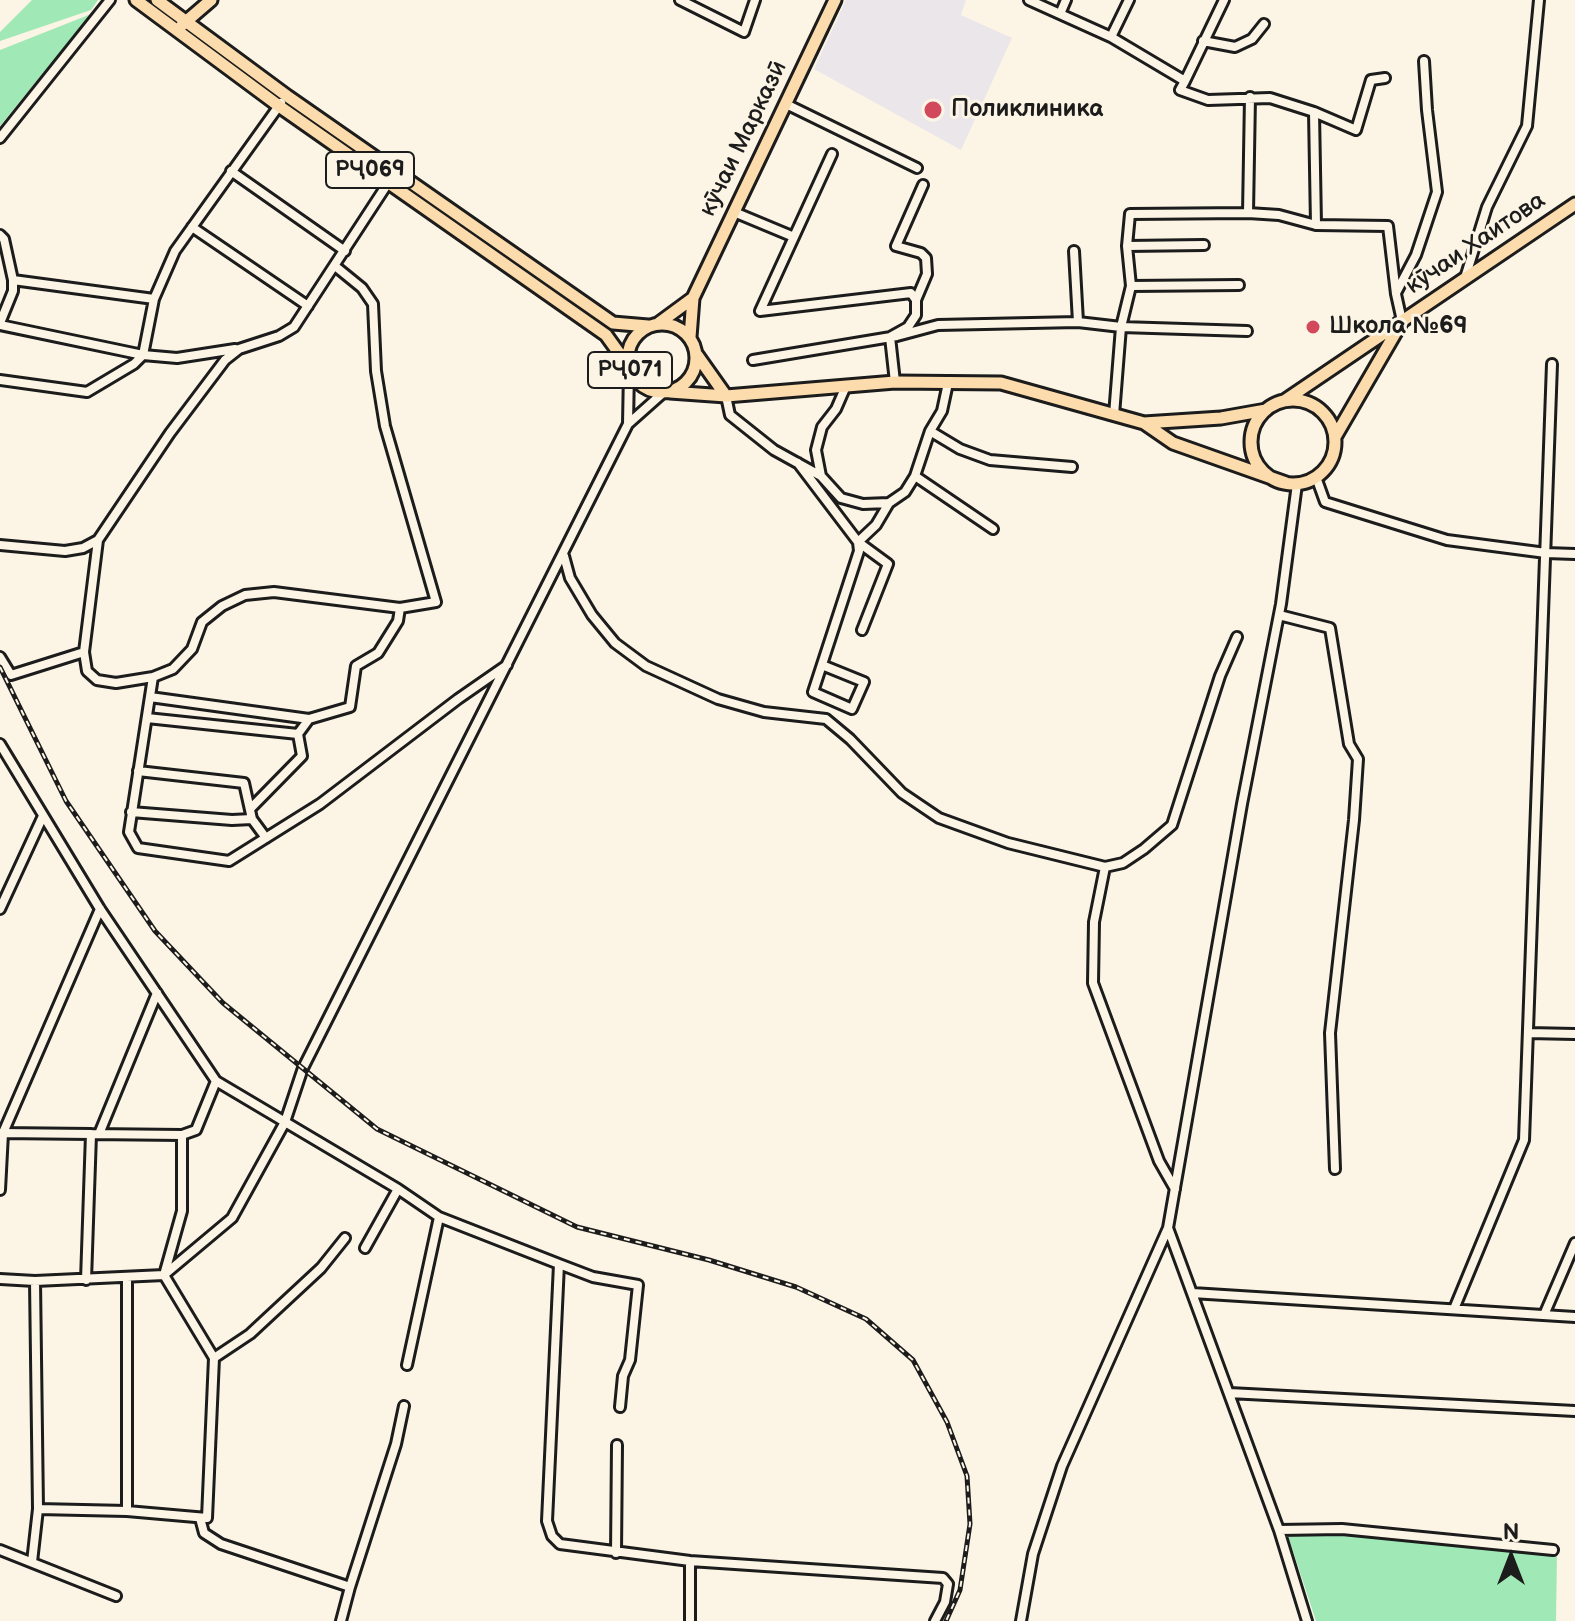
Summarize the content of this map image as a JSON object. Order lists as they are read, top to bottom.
{
  "streets": {
    "main road": [
      "кӯчаи Марказӣ",
      "РҶ069",
      "кӯчаи Хаитова",
      "РҶ071"
    ]
  },
  "crossings": [
    ["РҶ069", "РҶ071"]
  ],
  "places": ["Поликлиника", "Школа №69"],
  "north": "top"
}
